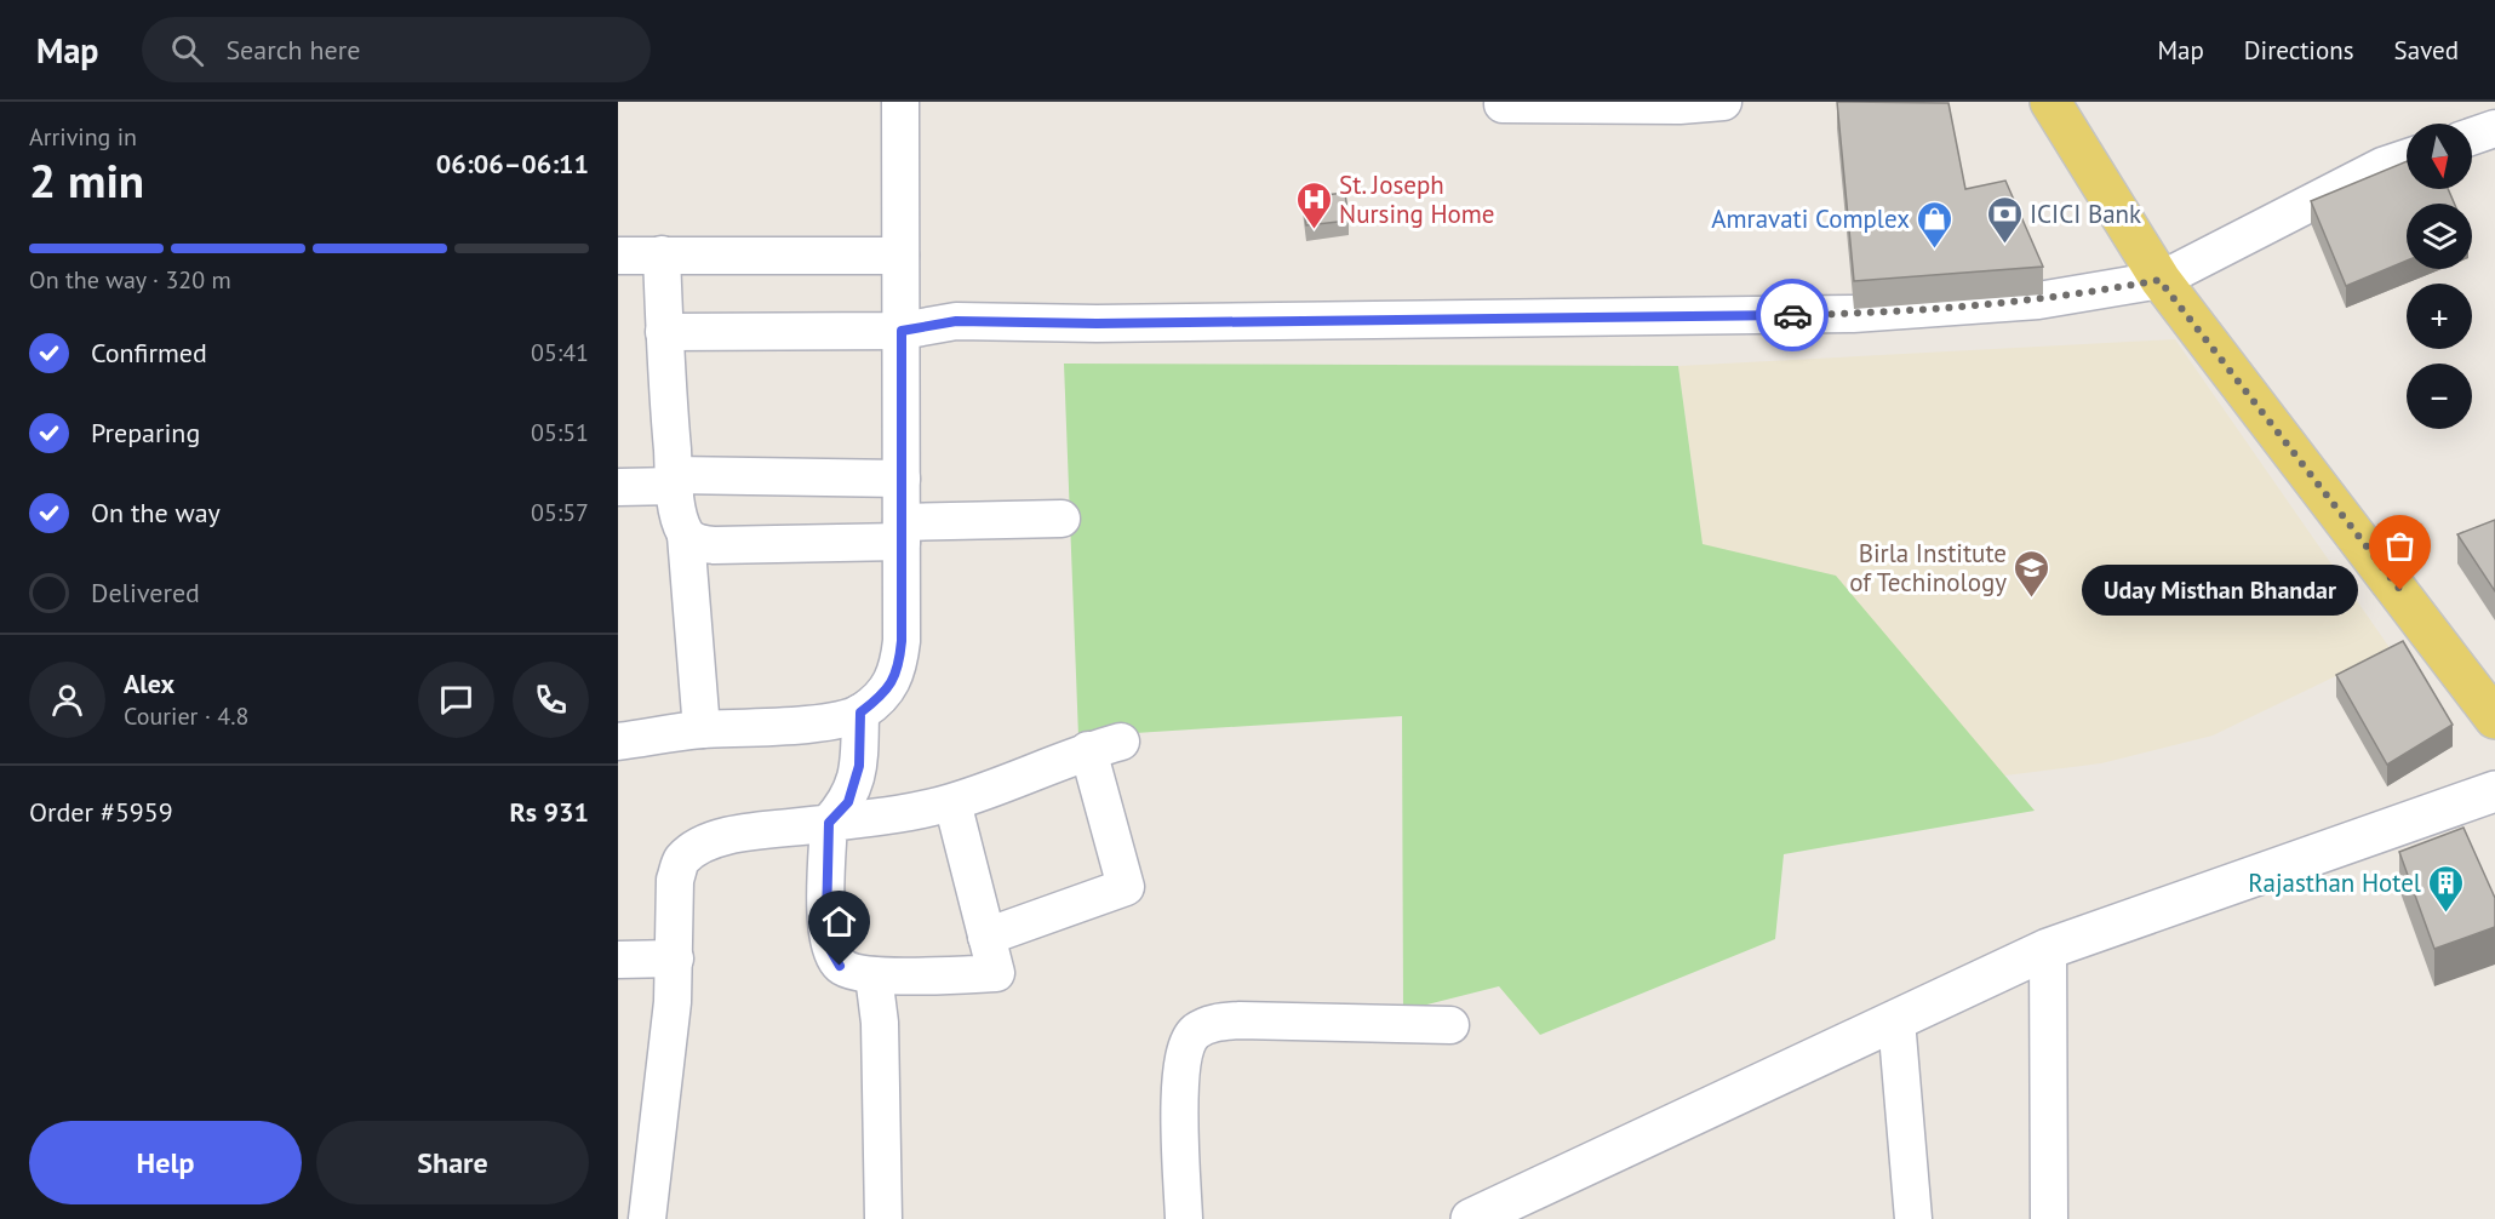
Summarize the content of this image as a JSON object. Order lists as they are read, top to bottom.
{
  "places": {
    "hospital": ["St. Joseph Nursing Home"],
    "bank": ["ICICI Bank"],
    "shop": ["Amravati Complex"],
    "other": ["Uday Misthan Bhandar"],
    "school or university": ["Birla Institute of Techinology"],
    "building": ["Rajasthan Hotel"]
  },
  "north": "bottom",
  "page": {
    "header": "Map",
    "search": "Search here",
    "nav": ["Map", "Directions", "Saved"],
    "heading": ["2 min", "Arriving in", "06:06–06:11"],
    "panel": [
      "Alex",
      "Courier · 4.8",
      "Order #5959",
      "Rs 931"
    ],
    "map_buttons": ["+", "−"],
    "bar": "On the way · 320 m",
    "list": [
      ["Confirmed", "05:41"],
      ["Preparing", "05:51"],
      ["On the way", "05:57"],
      "Delivered"
    ],
    "bubble": "Uday Misthan Bhandar",
    "buttons": ["Help", "Share"]
  }
}
